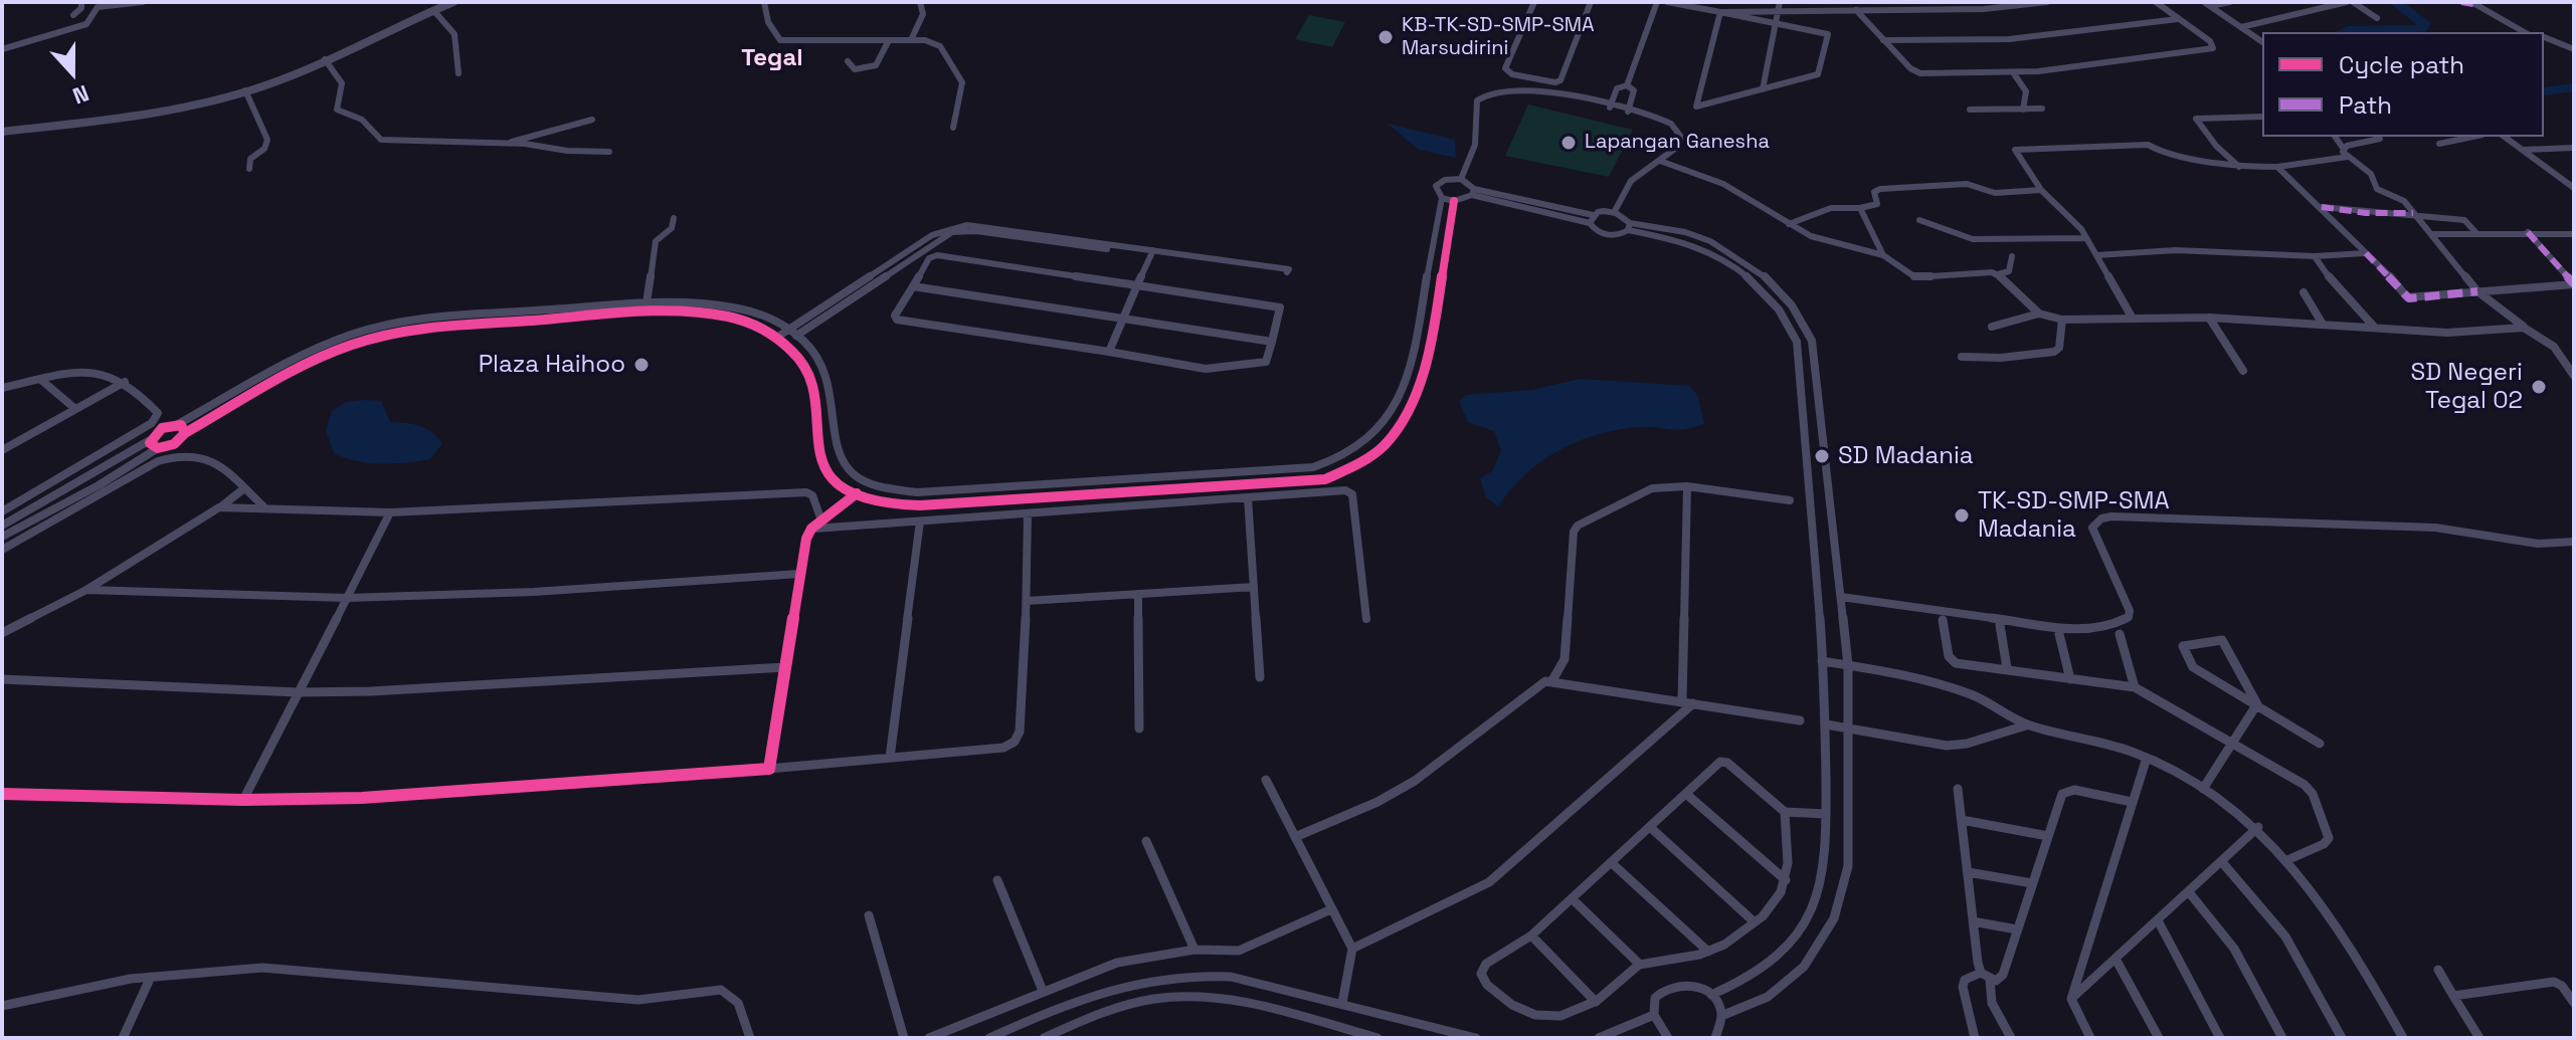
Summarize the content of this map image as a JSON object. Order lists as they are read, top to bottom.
{
  "districts": ["Tegal"],
  "places": [
    "KB-TK-SD-SMP-SMA Marsudirini",
    "Lapangan Ganesha",
    "Plaza Haihoo",
    "SD Negeri Tegal 02",
    "SD Madania",
    "TK-SD-SMP-SMA Madania"
  ],
  "legend": ["Cycle path", "Path"],
  "north": "bottom"
}
